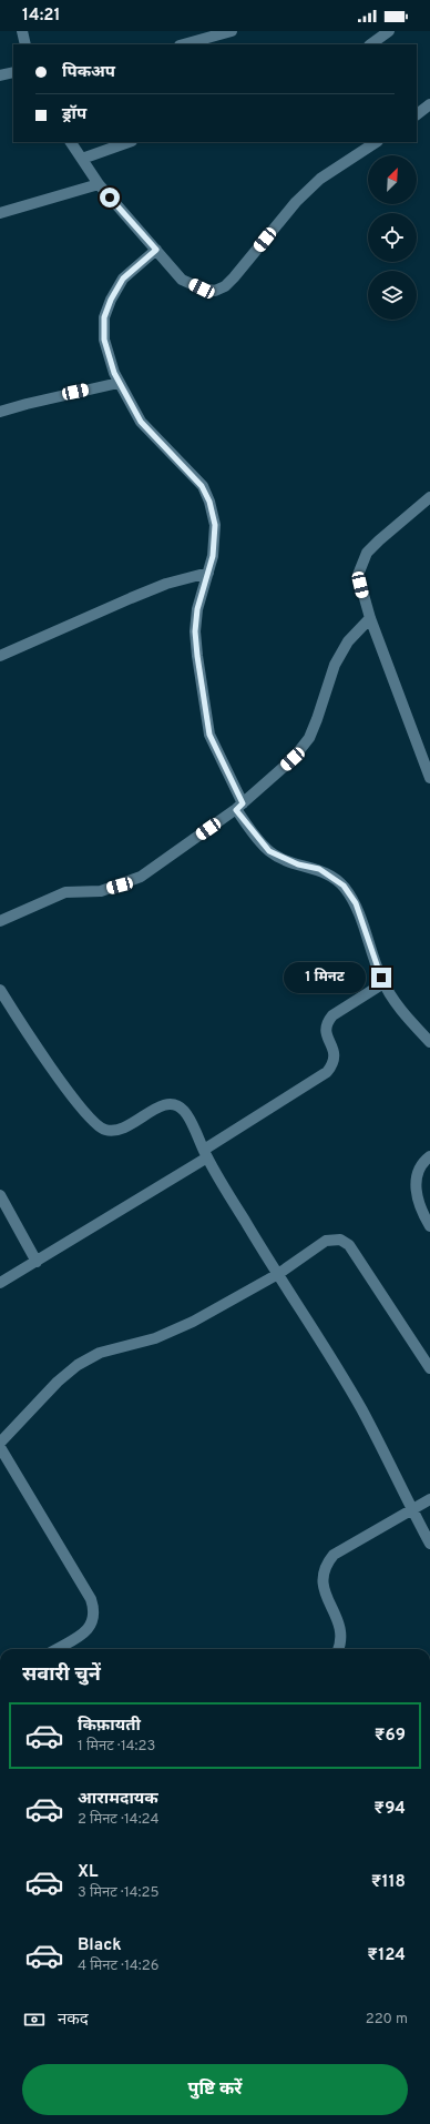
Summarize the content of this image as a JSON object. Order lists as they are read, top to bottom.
{
  "north": "top right",
  "page": {
    "status": "14:21",
    "banner": ["पिकअप", "ड्रॉप"],
    "bubble": "1 मिनट",
    "heading": "सवारी चुनें",
    "list": [
      {
        "name": "किफ़ायती",
        "note": "1 मिनट · 14:23",
        "value": "₹69"
      },
      {
        "name": "आरामदायक",
        "note": "2 मिनट · 14:24",
        "value": "₹94"
      },
      {
        "name": "XL",
        "note": "3 मिनट · 14:25",
        "value": "₹118"
      },
      {
        "name": "Black",
        "note": "4 मिनट · 14:26",
        "value": "₹124"
      }
    ],
    "pay": ["नकद", "220 m"],
    "buttons": "पुष्टि करें"
  }
}
